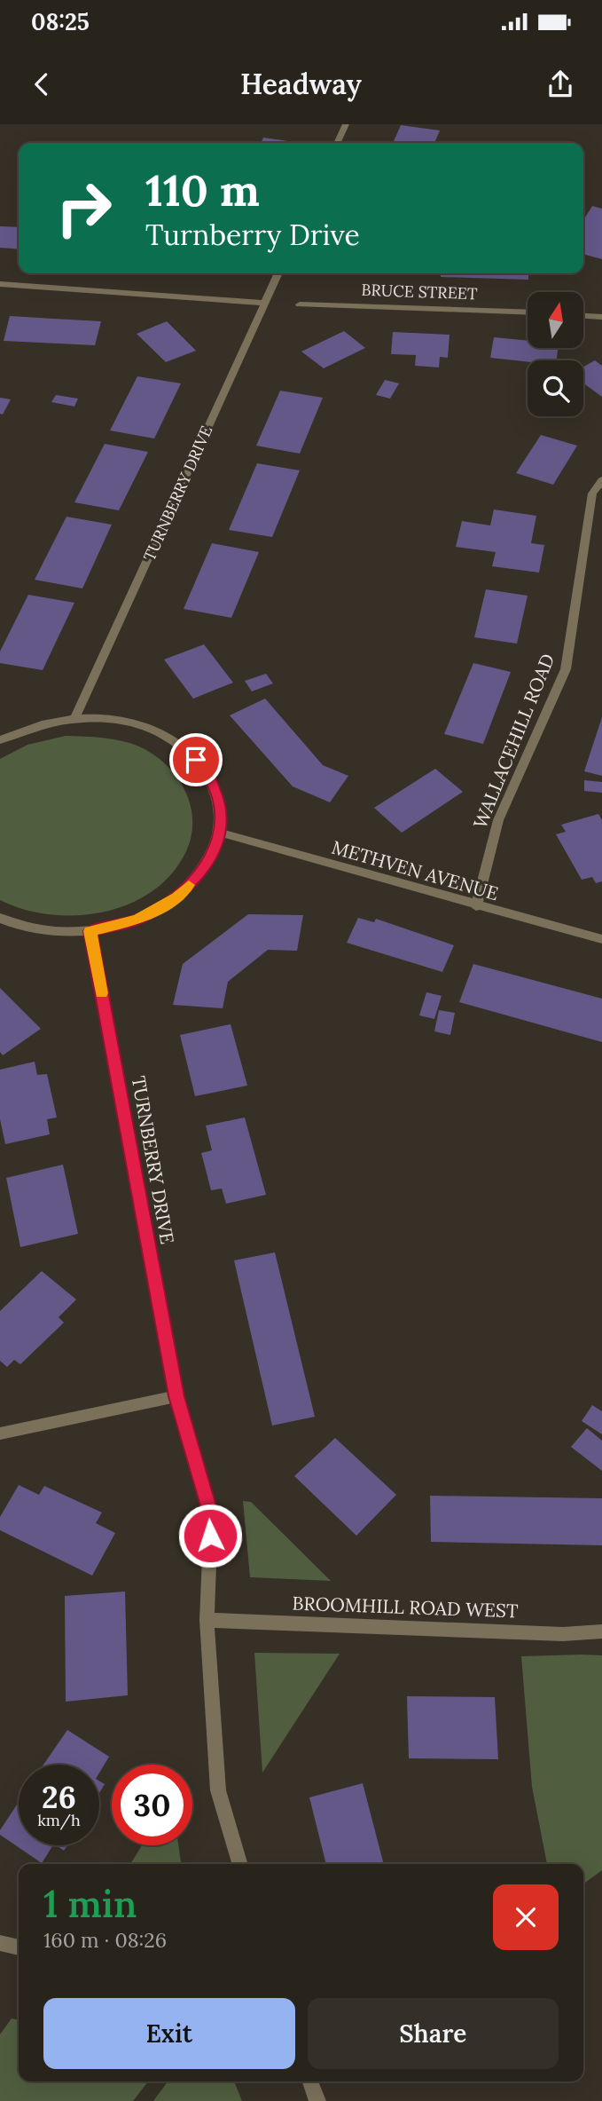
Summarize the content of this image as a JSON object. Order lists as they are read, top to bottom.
{
  "streets": {
    "street": [
      "BRUCE STREET",
      "TURNBERRY DRIVE",
      "WALLACEHILL ROAD",
      "METHVEN AVENUE",
      "BROOMHILL ROAD WEST"
    ]
  },
  "crossings": [
    ["TURNBERRY DRIVE", "BROOMHILL ROAD WEST"],
    ["WALLACEHILL ROAD", "METHVEN AVENUE"]
  ],
  "north": "top",
  "page": {
    "status": "08:25",
    "header": "Headway",
    "turn": ["110 m", "Turnberry Drive"],
    "speed": "26 km/h",
    "limit": "30",
    "heading": ["1 min", "160 m · 08:26"],
    "buttons": ["Exit", "Share"]
  }
}
